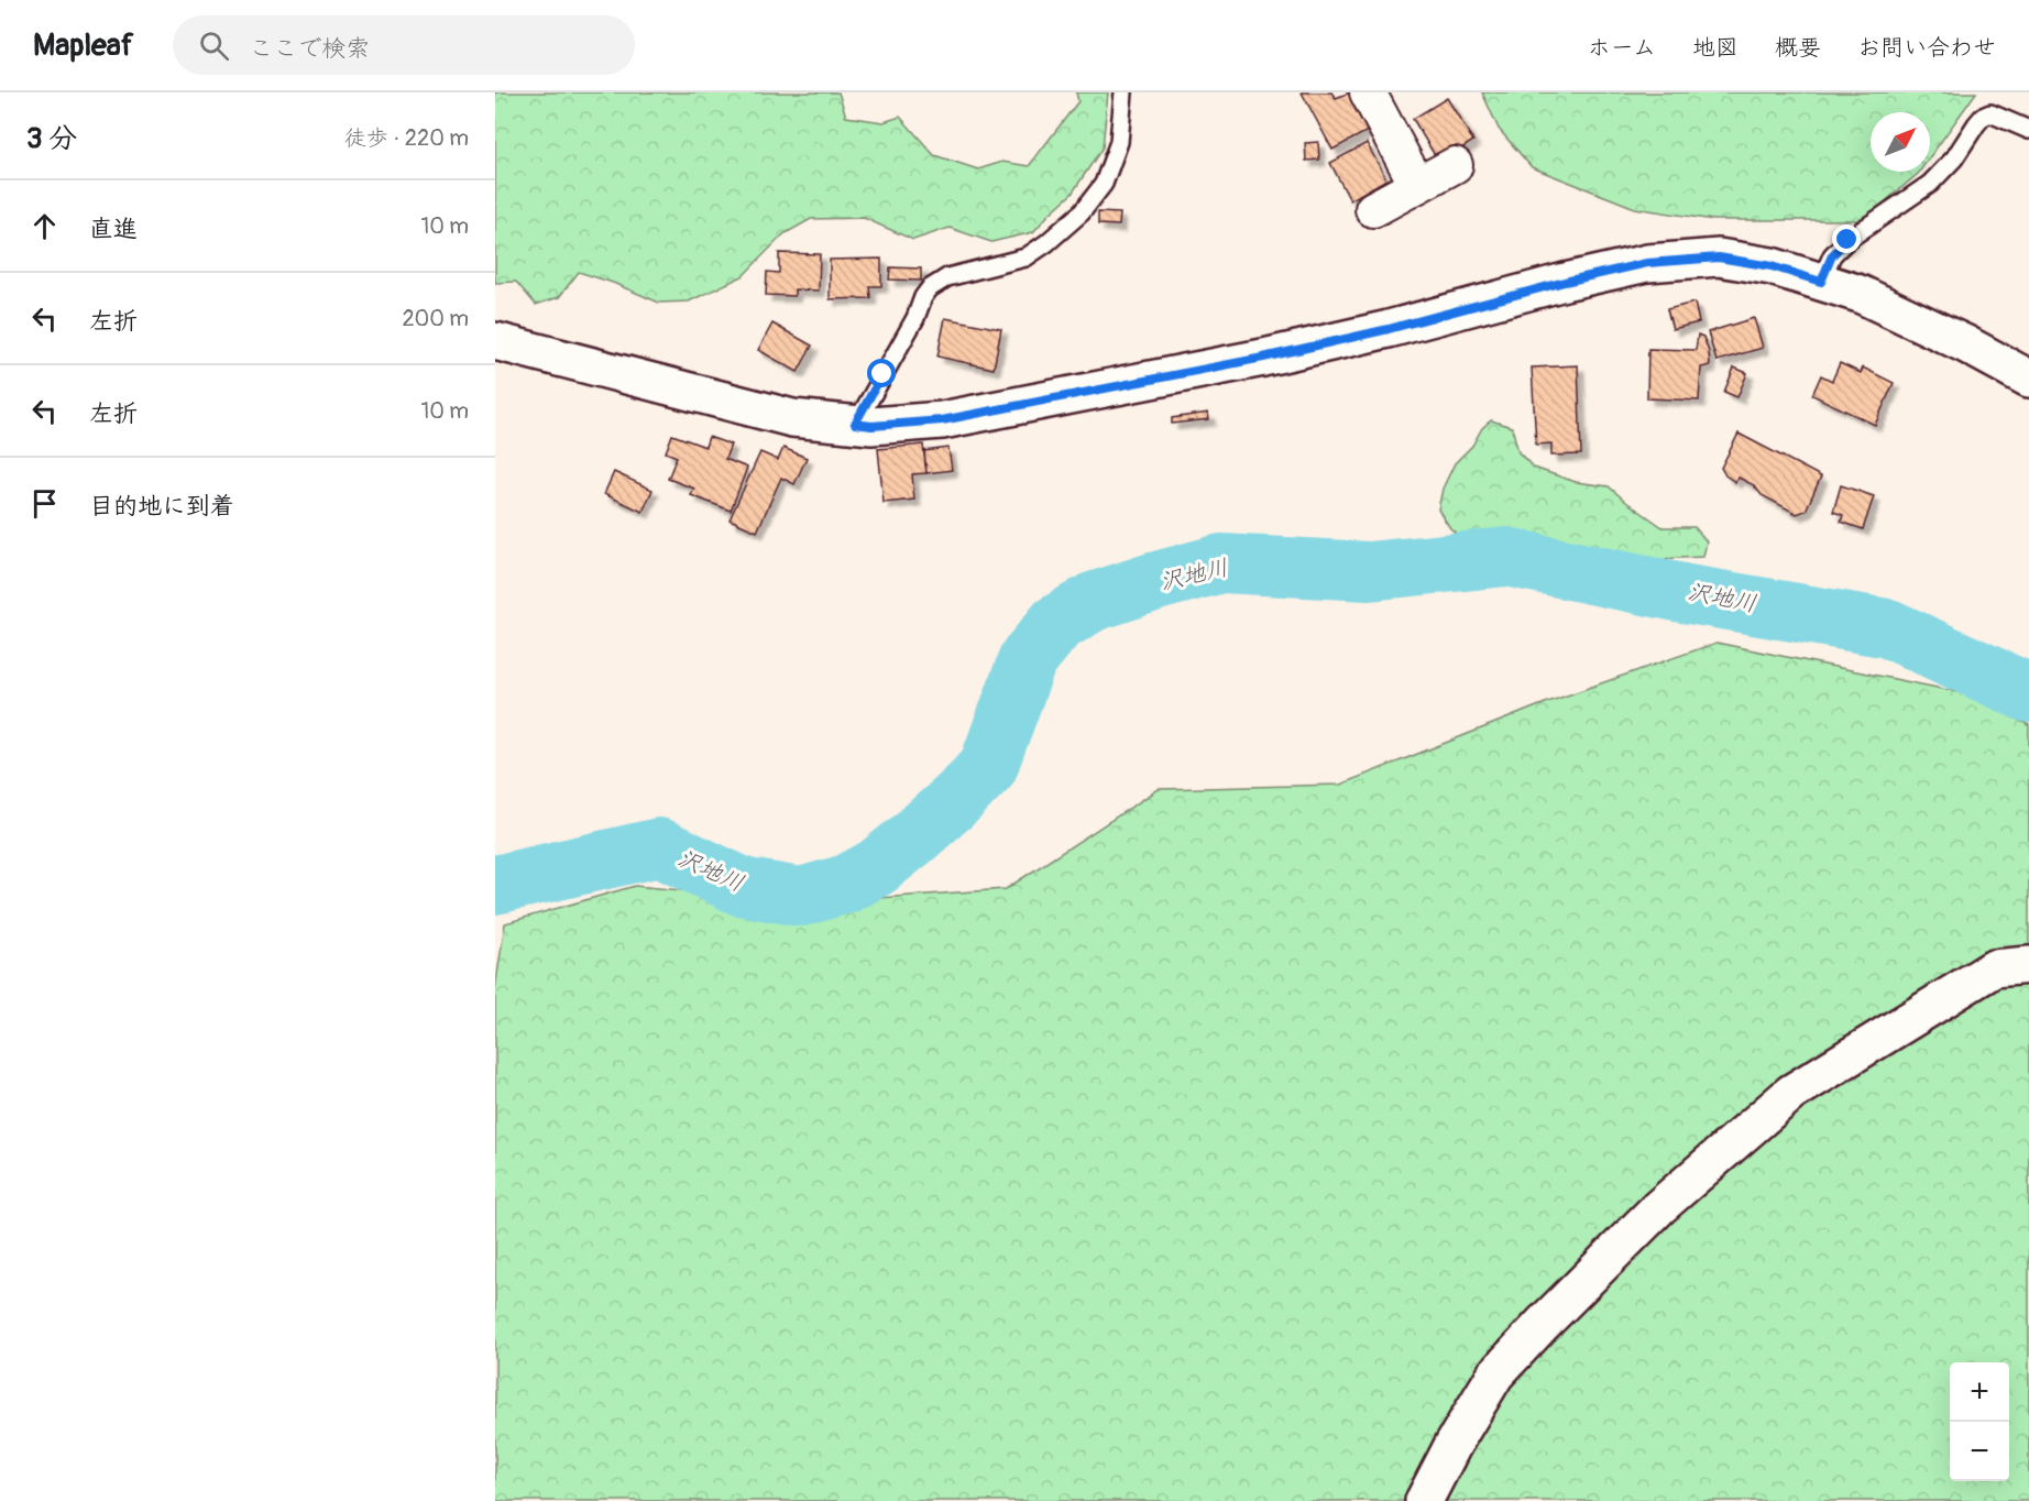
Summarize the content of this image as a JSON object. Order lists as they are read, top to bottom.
{
  "water": ["沢地川"],
  "north": "top right",
  "page": {
    "header": "Mapleaf",
    "search": "ここで検索",
    "nav": [
      "ホーム",
      "地図",
      "概要",
      "お問い合わせ"
    ],
    "heading": ["3 分", "徒歩 · 220 m"],
    "list": [
      ["直進", "10 m"],
      ["左折", "200 m"],
      ["左折", "10 m"],
      "目的地に到着"
    ],
    "map_buttons": ["+", "−"]
  }
}
